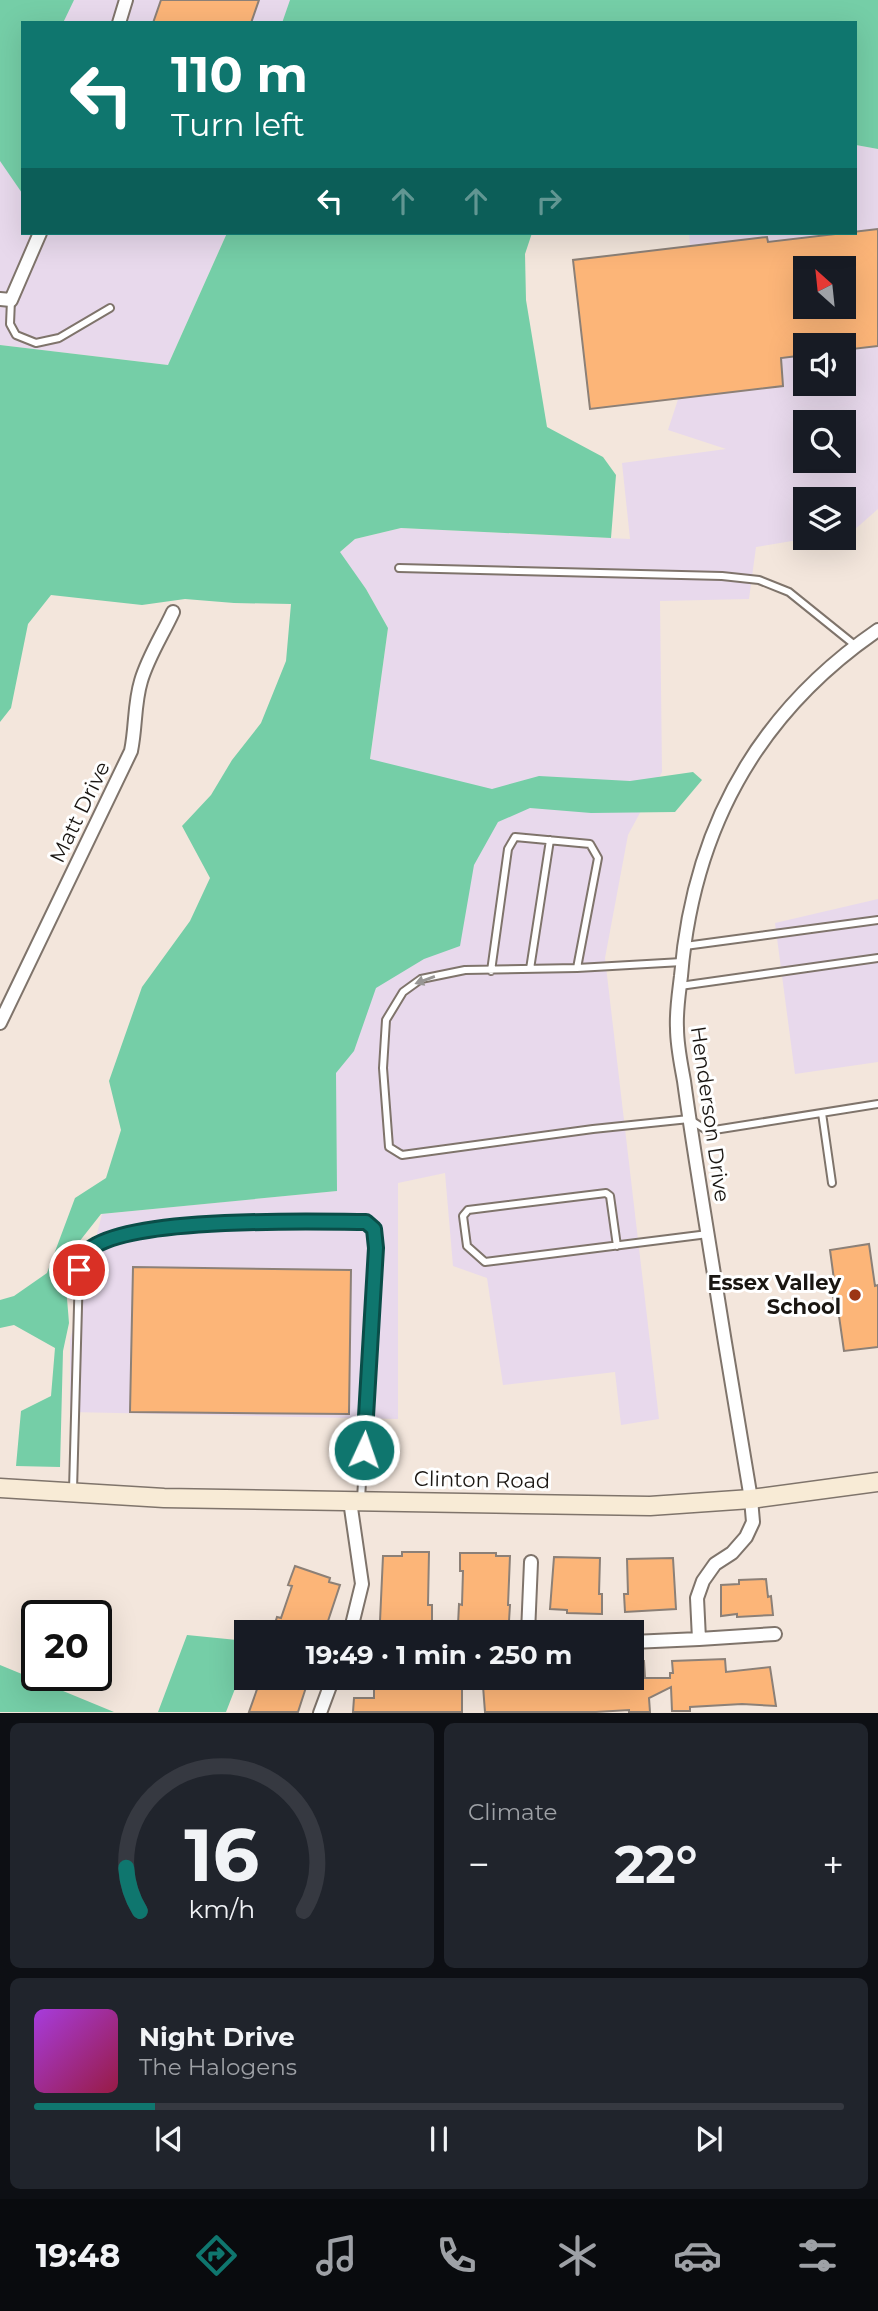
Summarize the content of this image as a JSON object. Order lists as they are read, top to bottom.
{
  "streets": {
    "street": ["Matt Drive", "Henderson Drive", "Clinton Road"]
  },
  "crossings": [
    ["Henderson Drive", "Clinton Road"]
  ],
  "places": ["Essex Valley School"],
  "north": "top left",
  "page": {
    "turn": ["110 m", "Turn left"],
    "limit": "20",
    "trip": "19:49 · 1 min · 250 m",
    "tile": "Climate",
    "heat": ["−", "22°", "+"],
    "song": ["Night Drive", "The Halogens"],
    "tabs": "19:48",
    "gauge": ["16", "km/h"]
  }
}
